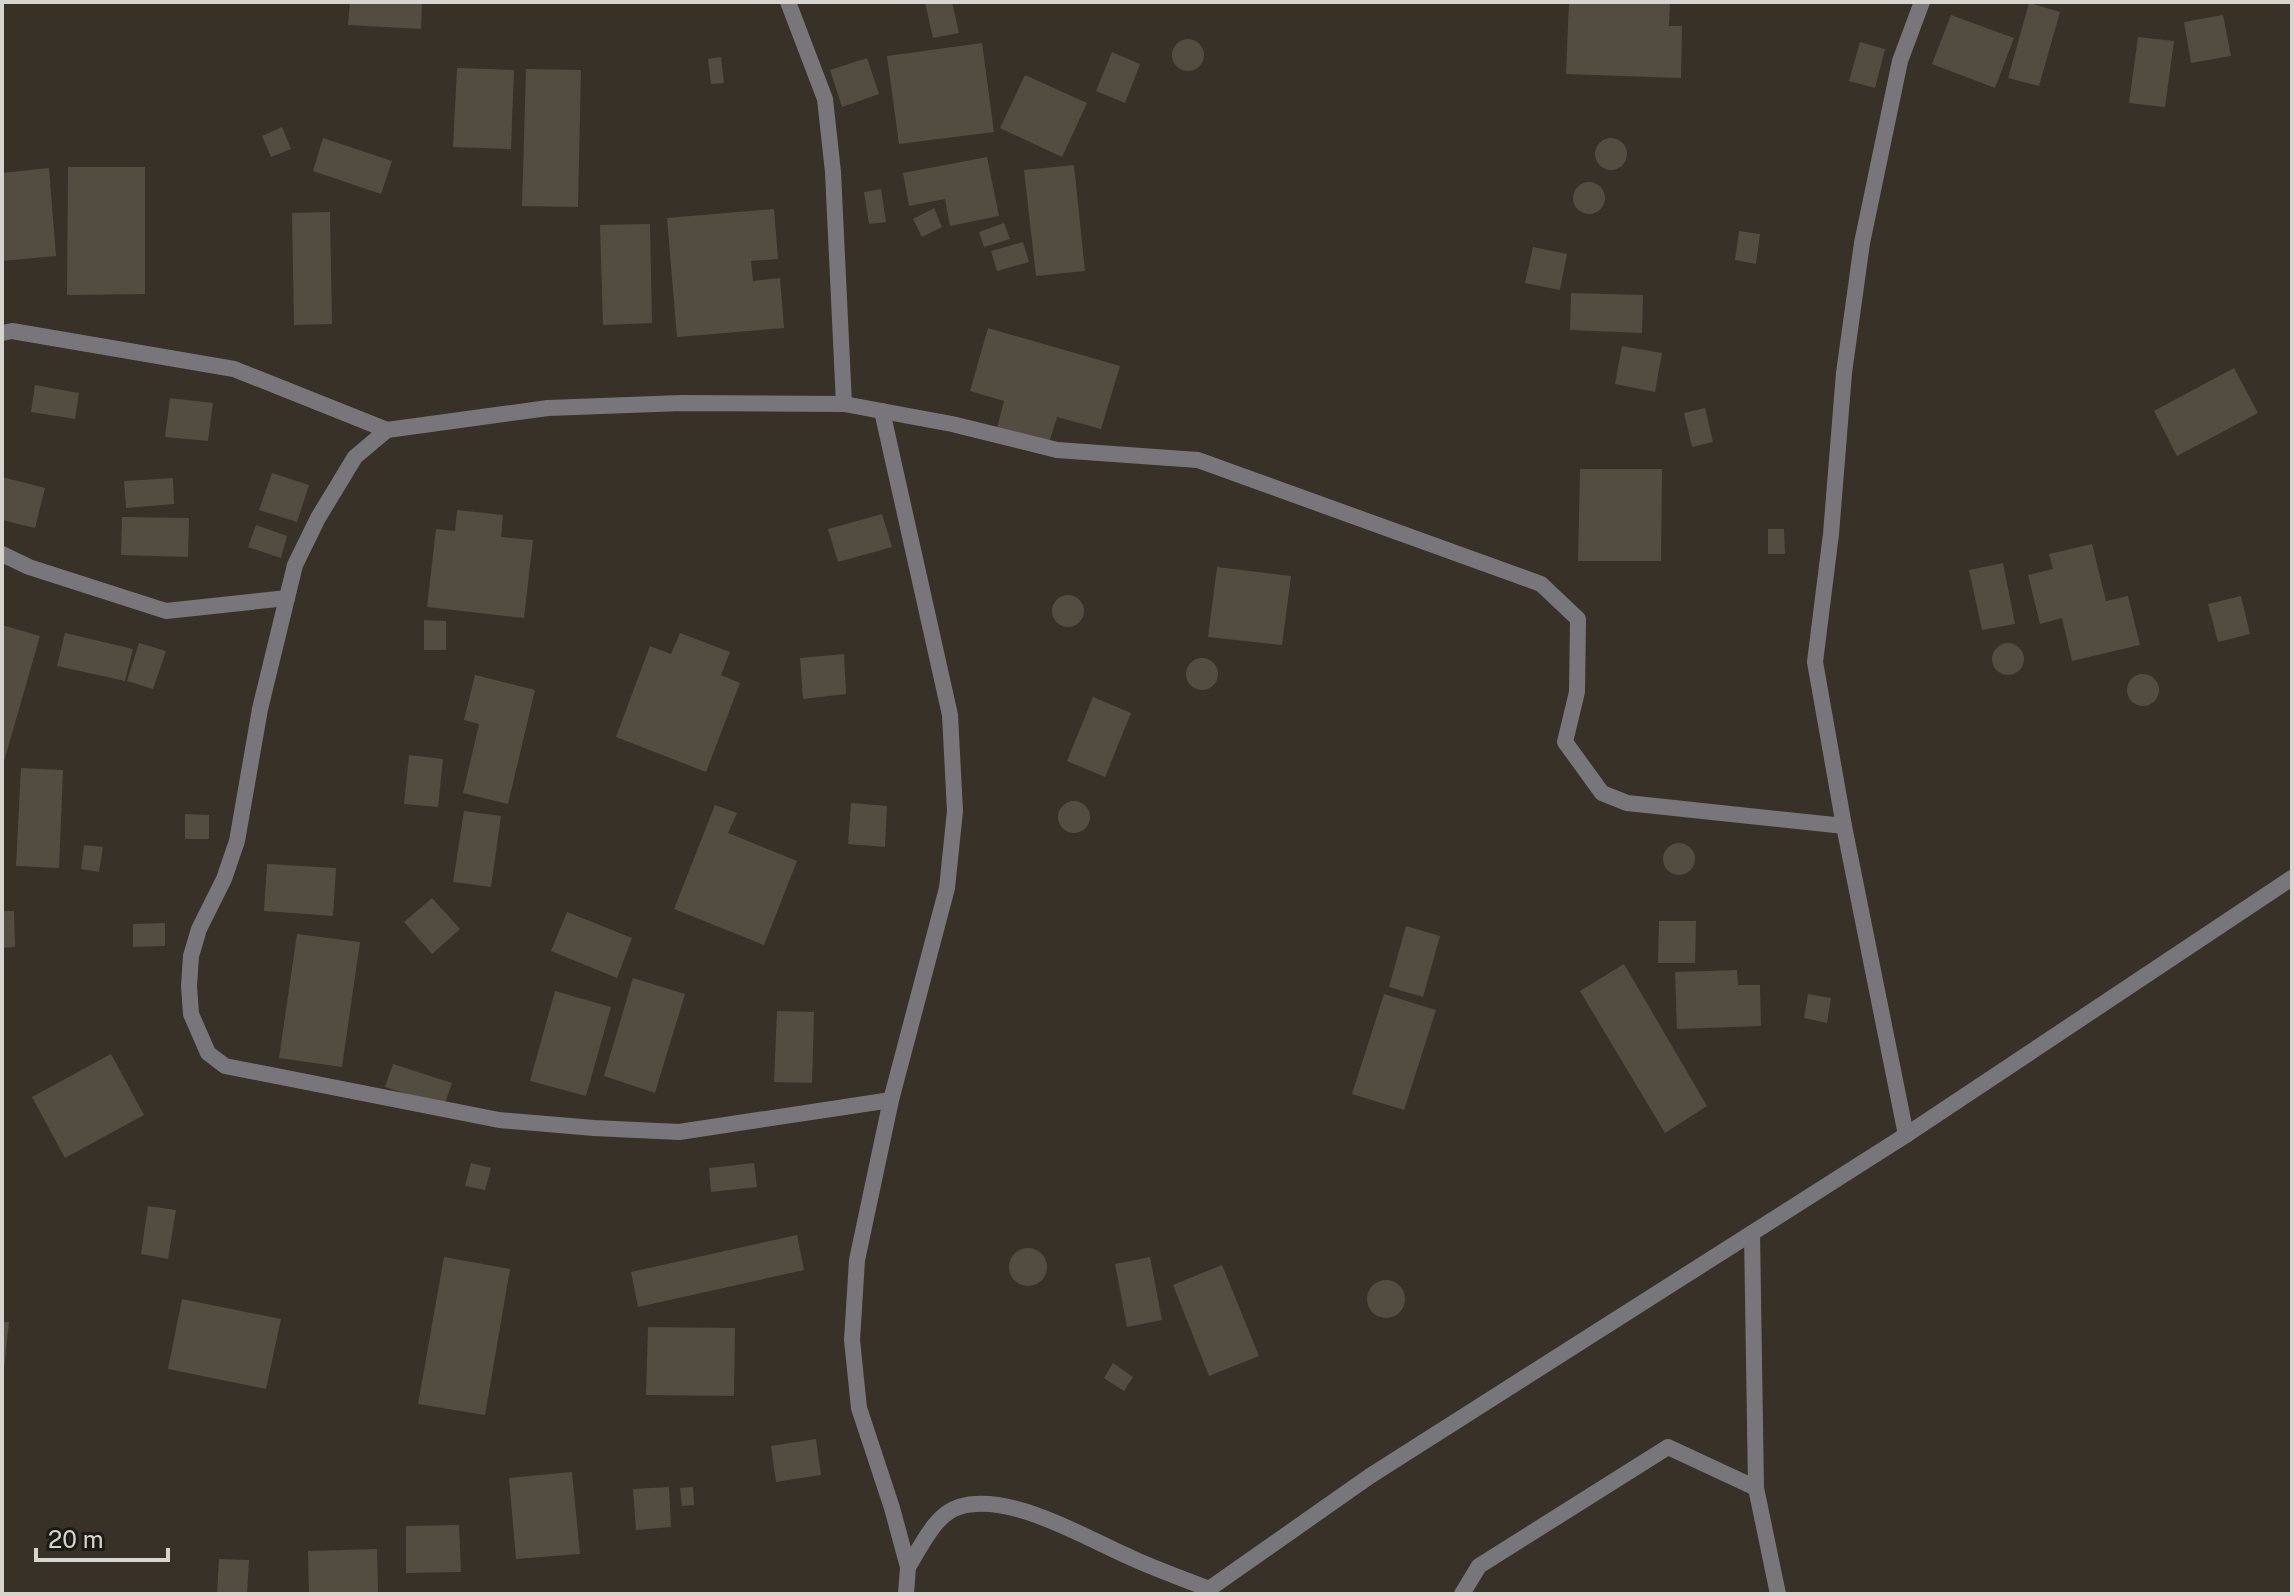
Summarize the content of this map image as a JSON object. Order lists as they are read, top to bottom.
{
  "scale_bar": "20 m"
}
